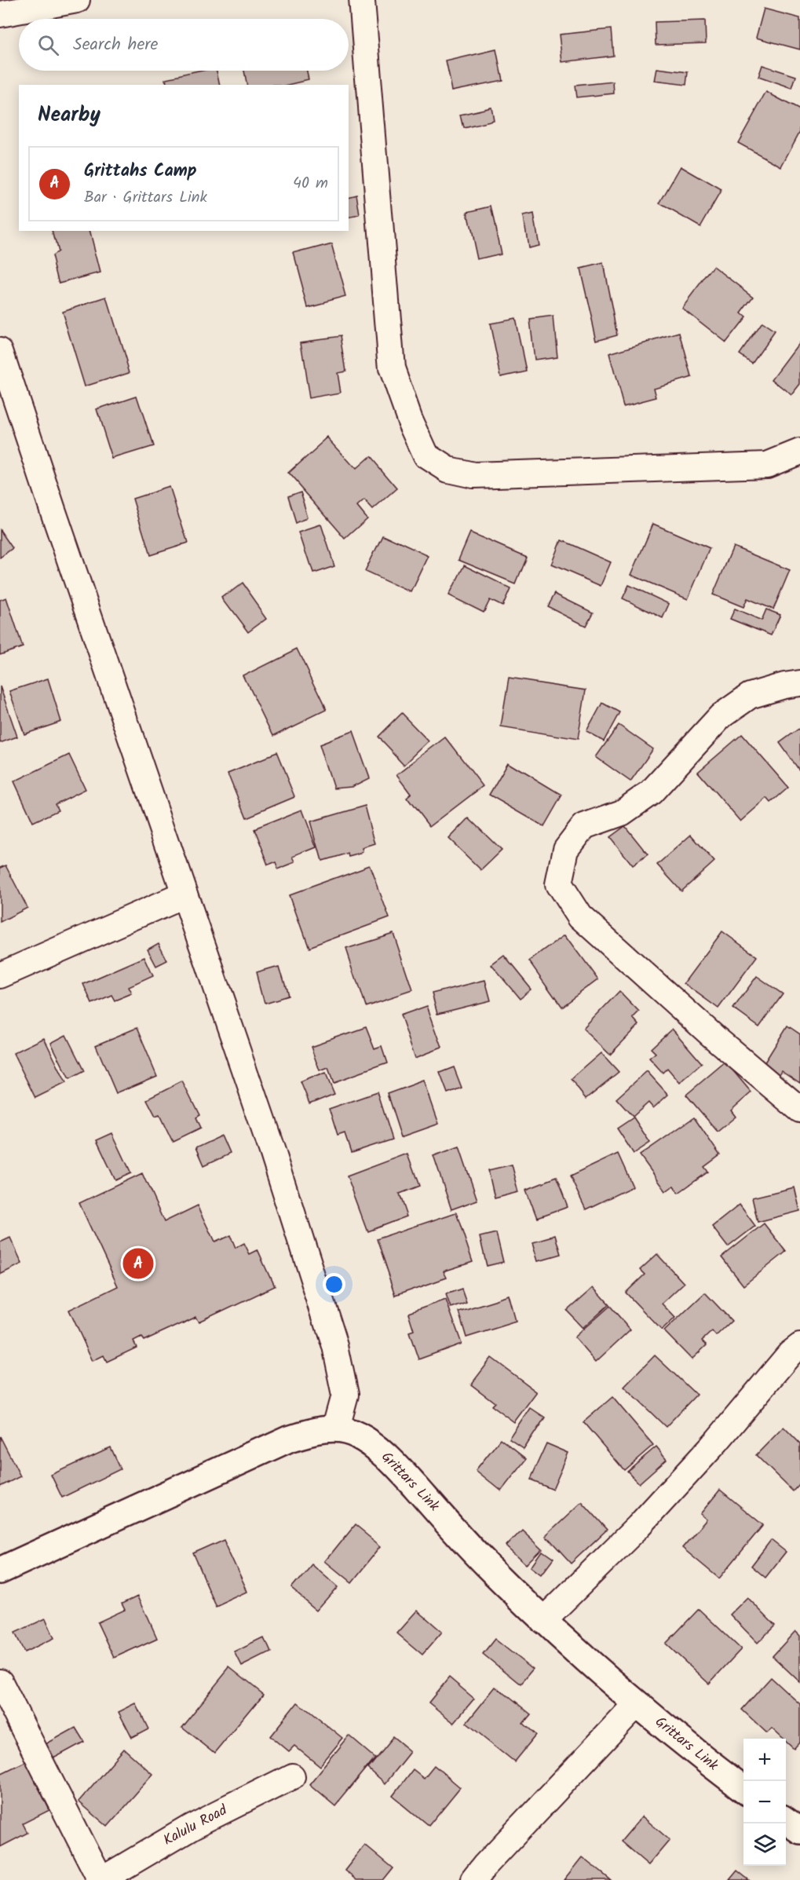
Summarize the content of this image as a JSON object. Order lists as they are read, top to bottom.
{
  "streets": {
    "street": ["Grittars Link", "Kalulu Road"]
  },
  "page": {
    "search": "Search here",
    "heading": "Nearby",
    "list": [
      {
        "mark": "A",
        "name": "Grittahs Camp",
        "note": "Bar · Grittars Link",
        "value": "40 m"
      }
    ],
    "pins": "A",
    "map_buttons": ["+", "−"]
  }
}
